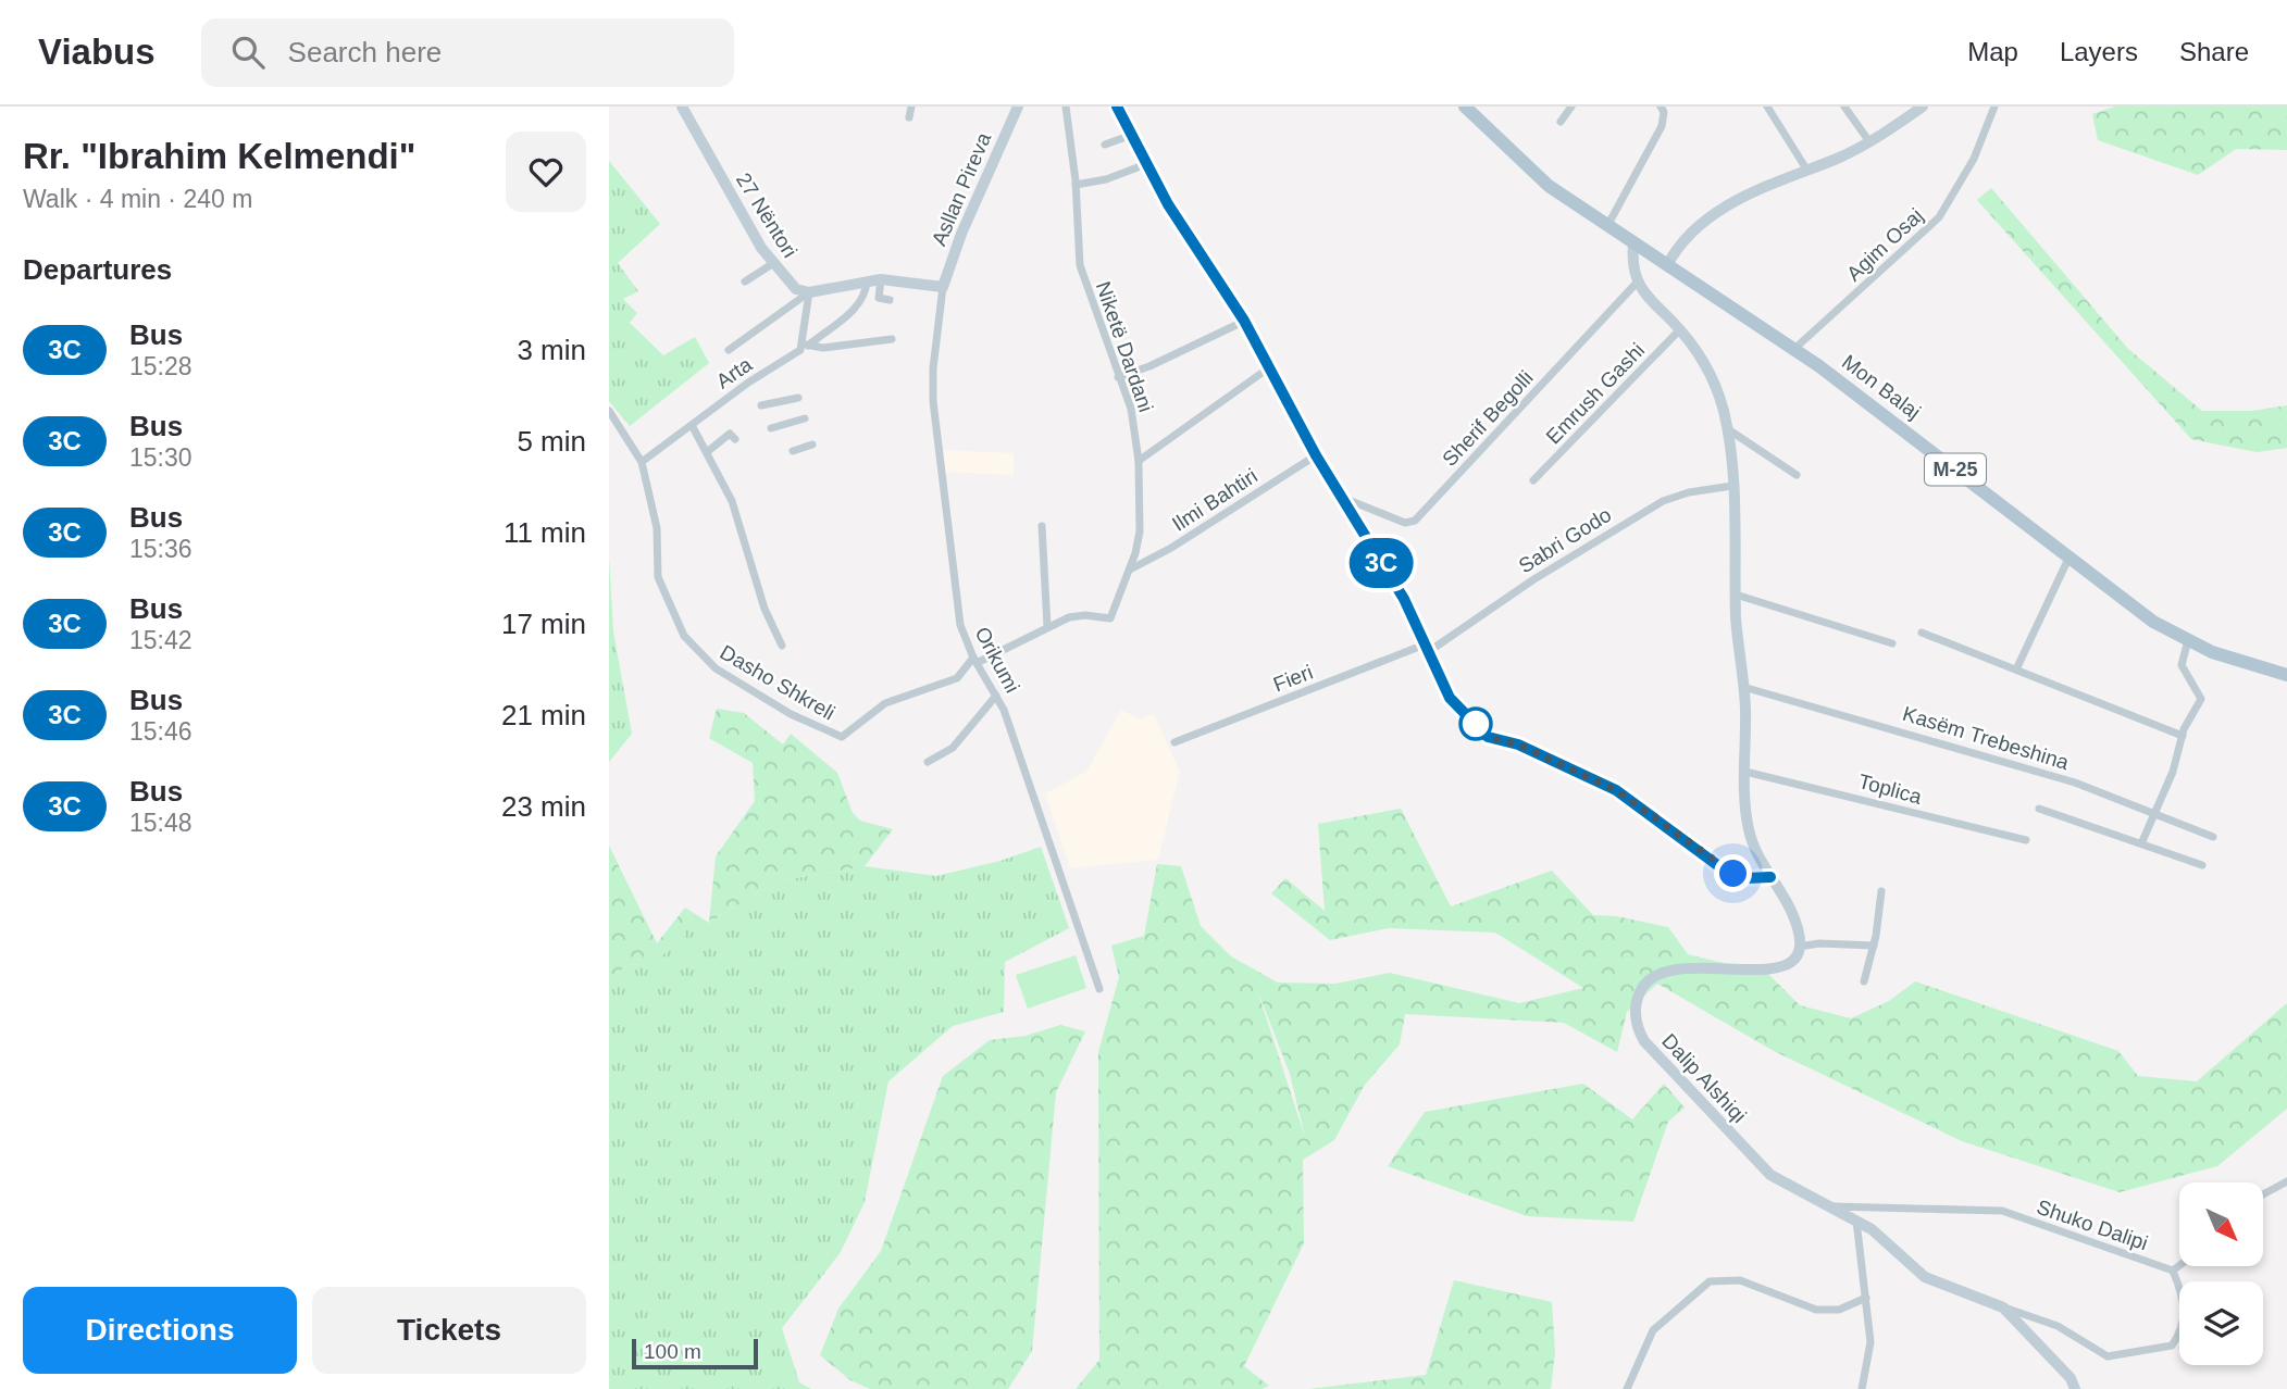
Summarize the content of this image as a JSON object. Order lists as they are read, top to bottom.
{
  "streets": {
    "main road": ["Mon Balaj", "M-25"],
    "street": [
      "Asllan Pireva",
      "27 Nëntori",
      "Agim Osaj",
      "Niketë Dardani",
      "Arta",
      "Emrush Gashi",
      "Sherif Begolli",
      "Ilmi Bahtiri",
      "Sabri Godo",
      "Orikumi",
      "Fieri",
      "Dasho Shkreli",
      "Kasëm Trebeshina",
      "Toplica",
      "Dalip Alshiqi",
      "Shuko Dalipi"
    ]
  },
  "crossings": [
    ["Asllan Pireva", "Orikumi"],
    ["Agim Osaj", "Mon Balaj"],
    ["Niketë Dardani", "Ilmi Bahtiri"],
    ["Arta", "Dasho Shkreli"],
    ["Sabri Godo", "Fieri"],
    ["Orikumi", "Dasho Shkreli"],
    ["Dalip Alshiqi", "Shuko Dalipi"]
  ],
  "lines": ["bus line 3C"],
  "scale_bar": "100 m",
  "north": "bottom right",
  "page": {
    "header": "Viabus",
    "search": "Search here",
    "nav": ["Map", "Layers", "Share"],
    "heading": [
      ["Rr. \"Ibrahim Kelmendi\"", "Walk · 4 min · 240 m"],
      "Departures"
    ],
    "on_map": "3C",
    "list": [
      {
        "mark": "3C",
        "name": "Bus",
        "note": "15:28",
        "value": "3 min"
      },
      {
        "mark": "3C",
        "name": "Bus",
        "note": "15:30",
        "value": "5 min"
      },
      {
        "mark": "3C",
        "name": "Bus",
        "note": "15:36",
        "value": "11 min"
      },
      {
        "mark": "3C",
        "name": "Bus",
        "note": "15:42",
        "value": "17 min"
      },
      {
        "mark": "3C",
        "name": "Bus",
        "note": "15:46",
        "value": "21 min"
      },
      {
        "mark": "3C",
        "name": "Bus",
        "note": "15:48",
        "value": "23 min"
      }
    ],
    "buttons": ["Directions", "Tickets"],
    "scale": "100 m"
  }
}
